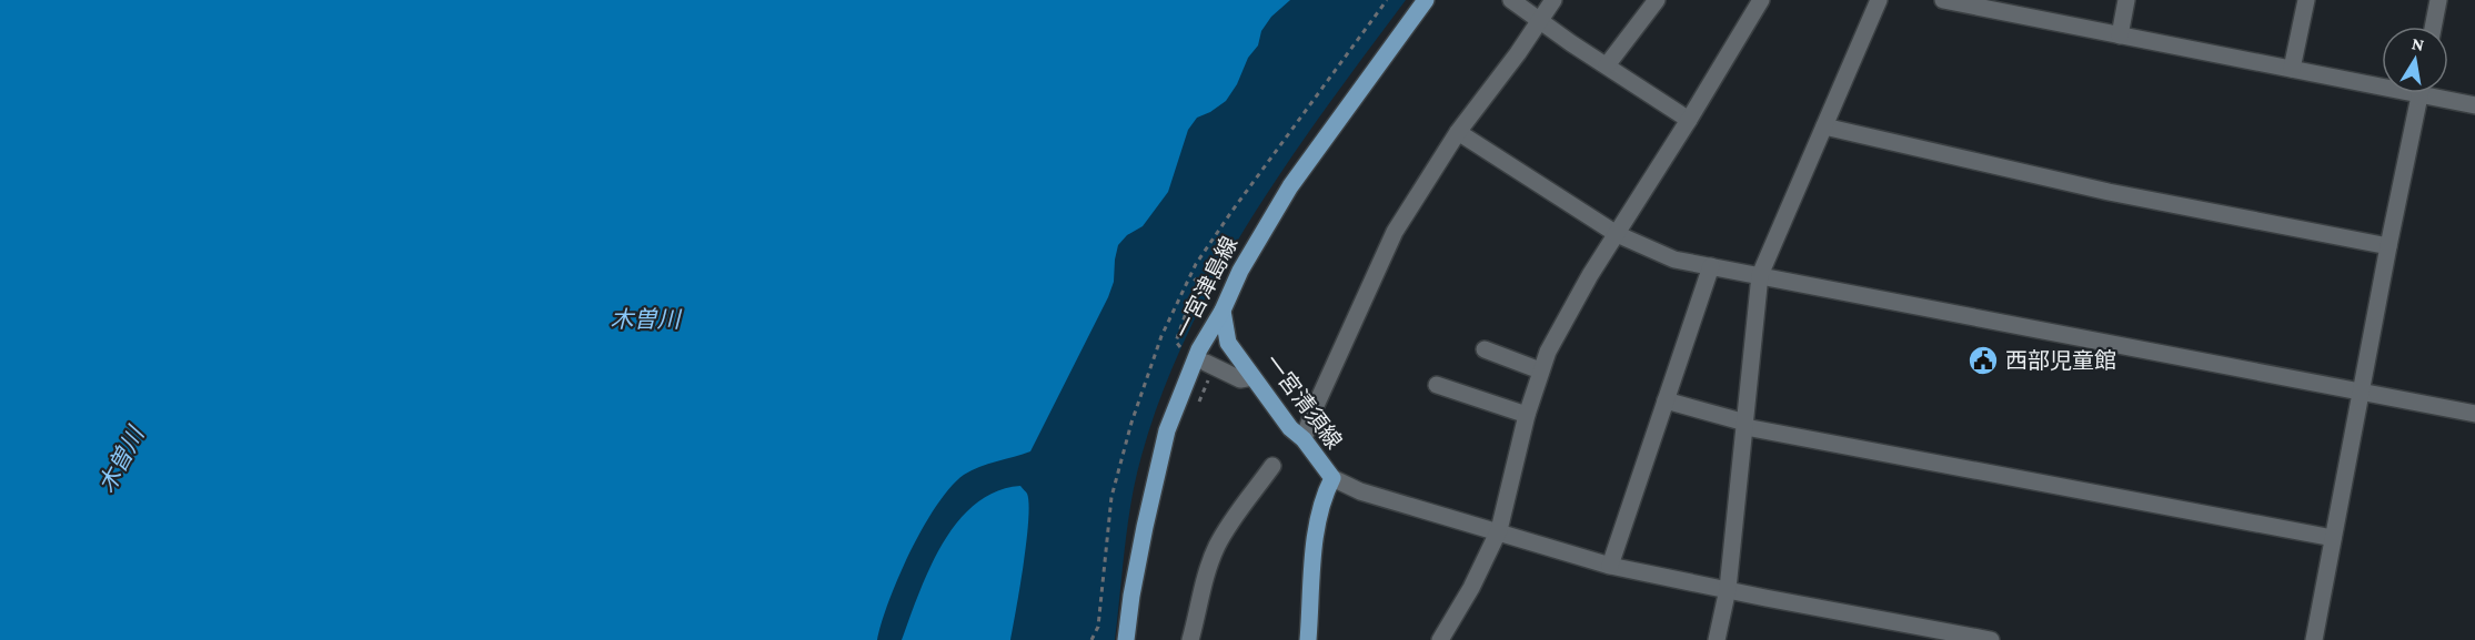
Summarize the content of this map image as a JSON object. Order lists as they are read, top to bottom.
{
  "streets": {
    "main road": ["一宮津島線", "一宮清須線"]
  },
  "crossings": [
    ["一宮津島線", "一宮清須線"]
  ],
  "water": ["木曽川"],
  "places": {
    "public building": ["西部児童館"]
  },
  "north": "top"
}
